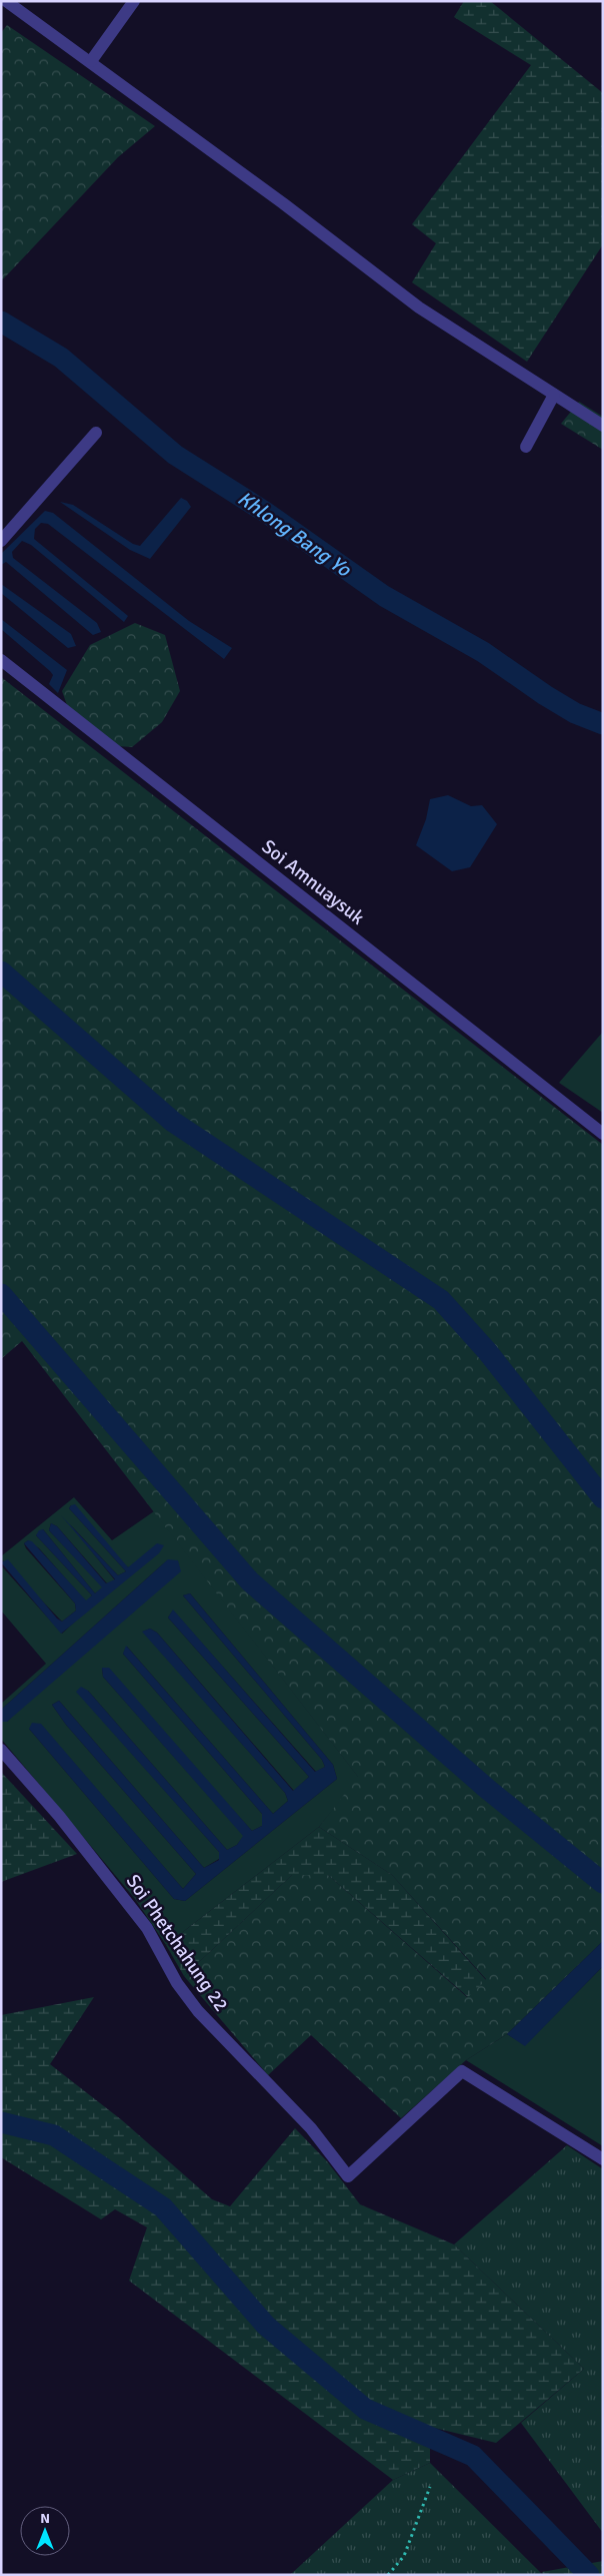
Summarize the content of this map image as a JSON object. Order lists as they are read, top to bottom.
{
  "streets": {
    "street": ["Soi Amnuaysuk", "Soi Phetchahung 22"]
  },
  "water": ["Khlong Bang Yo"],
  "north": "top"
}
